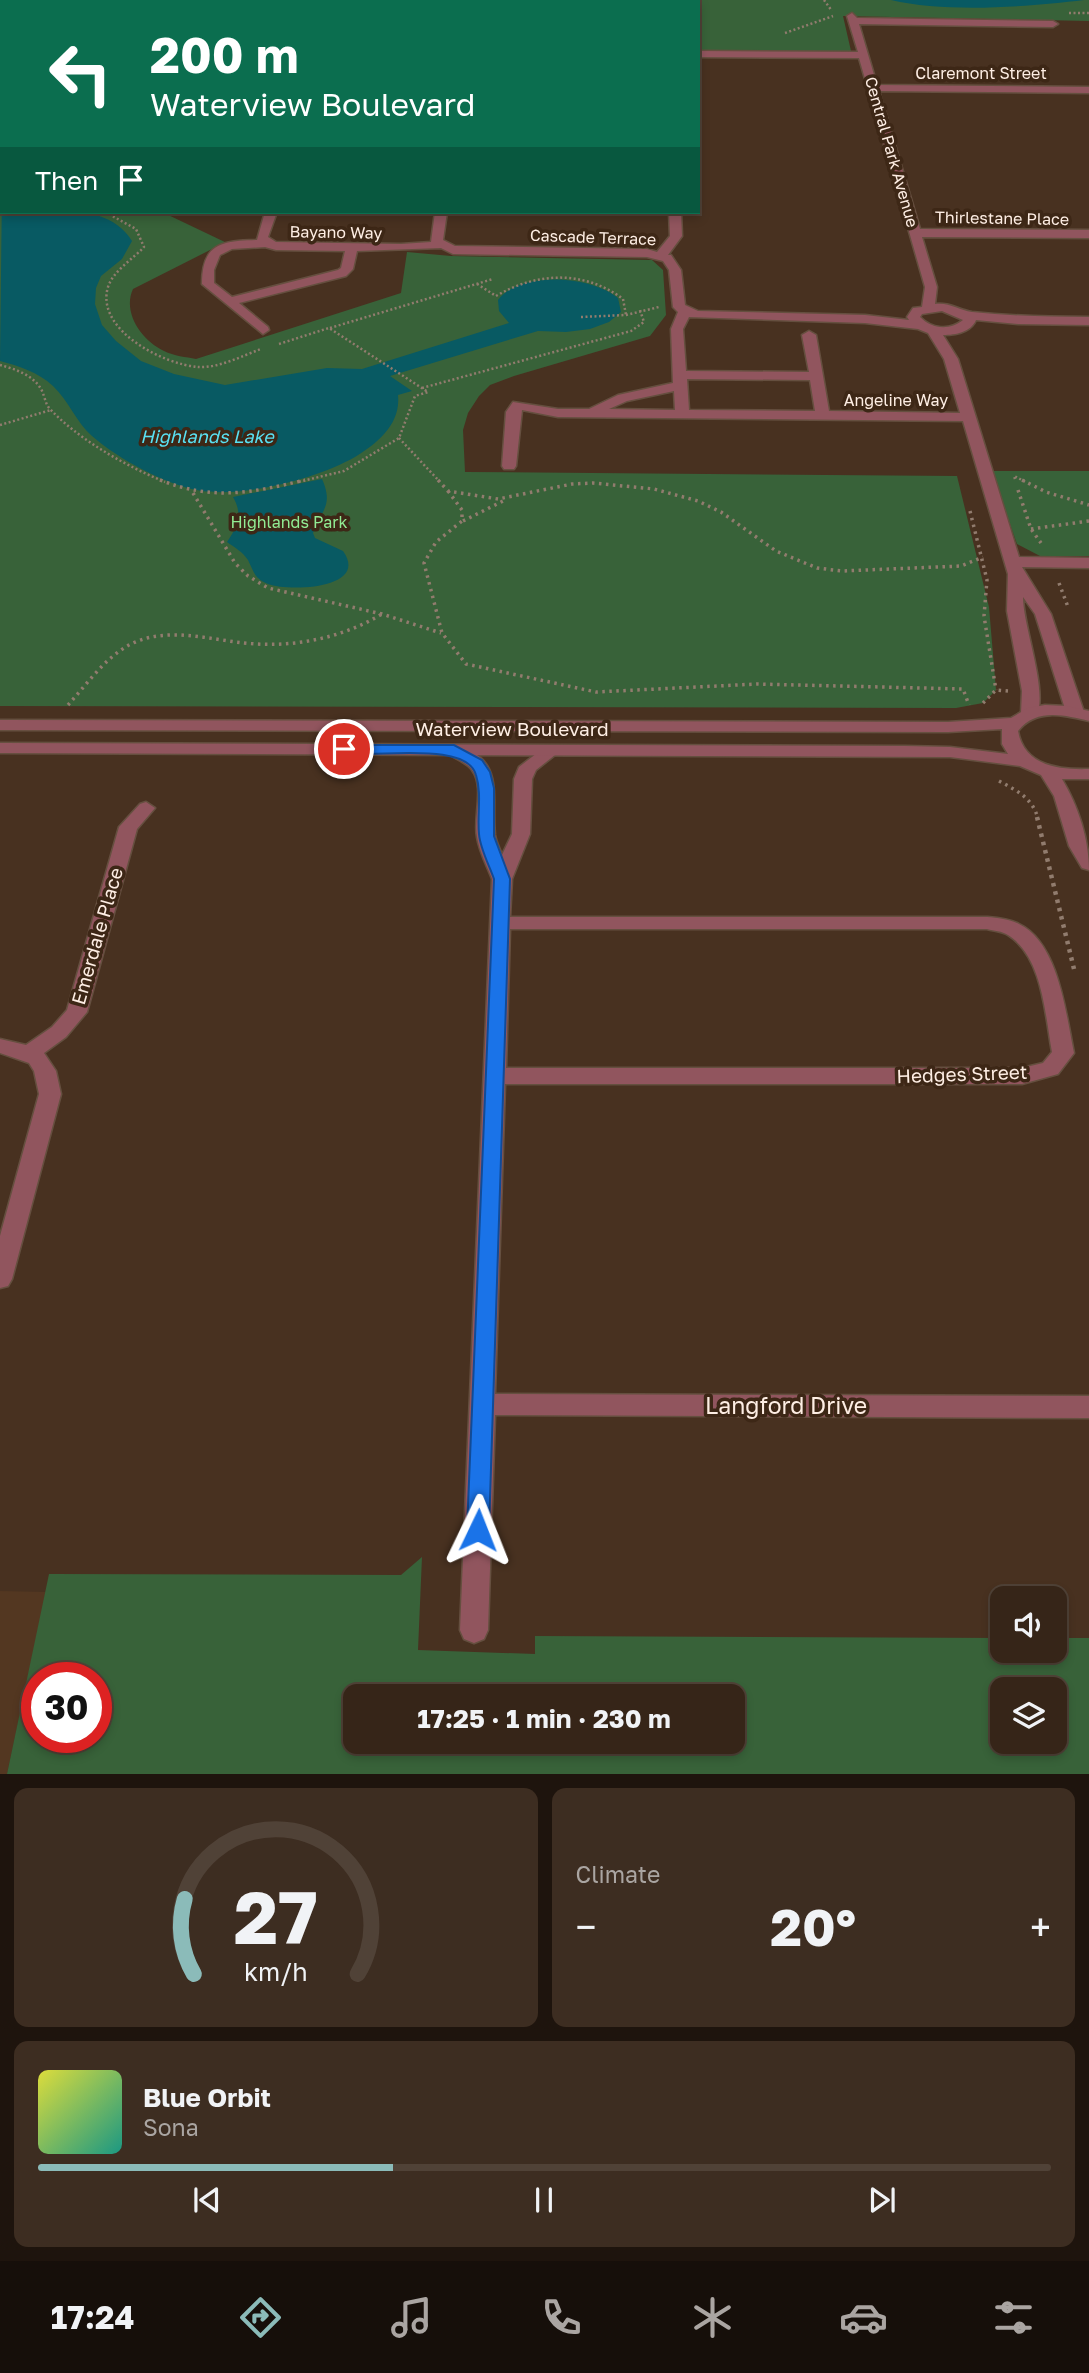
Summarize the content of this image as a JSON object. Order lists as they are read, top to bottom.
{
  "streets": {
    "street": [
      "Claremont Street",
      "Central Park Avenue",
      "Thirlestane Place",
      "Bayano Way",
      "Cascade Terrace",
      "Angeline Way",
      "Waterview Boulevard",
      "Emerdale Place",
      "Hedges Street",
      "Langford Drive"
    ]
  },
  "crossings": [
    ["Claremont Street", "Central Park Avenue"],
    ["Central Park Avenue", "Thirlestane Place"],
    ["Bayano Way", "Cascade Terrace"]
  ],
  "water": ["Highlands Lake"],
  "parks": ["Highlands Park"],
  "page": {
    "turn": ["200 m", "Waterview Boulevard"],
    "then": "Then",
    "limit": "30",
    "trip": "17:25 · 1 min · 230 m",
    "tile": "Climate",
    "heat": ["−", "20°", "+"],
    "song": ["Blue Orbit", "Sona"],
    "tabs": "17:24",
    "gauge": ["27", "km/h"]
  }
}
